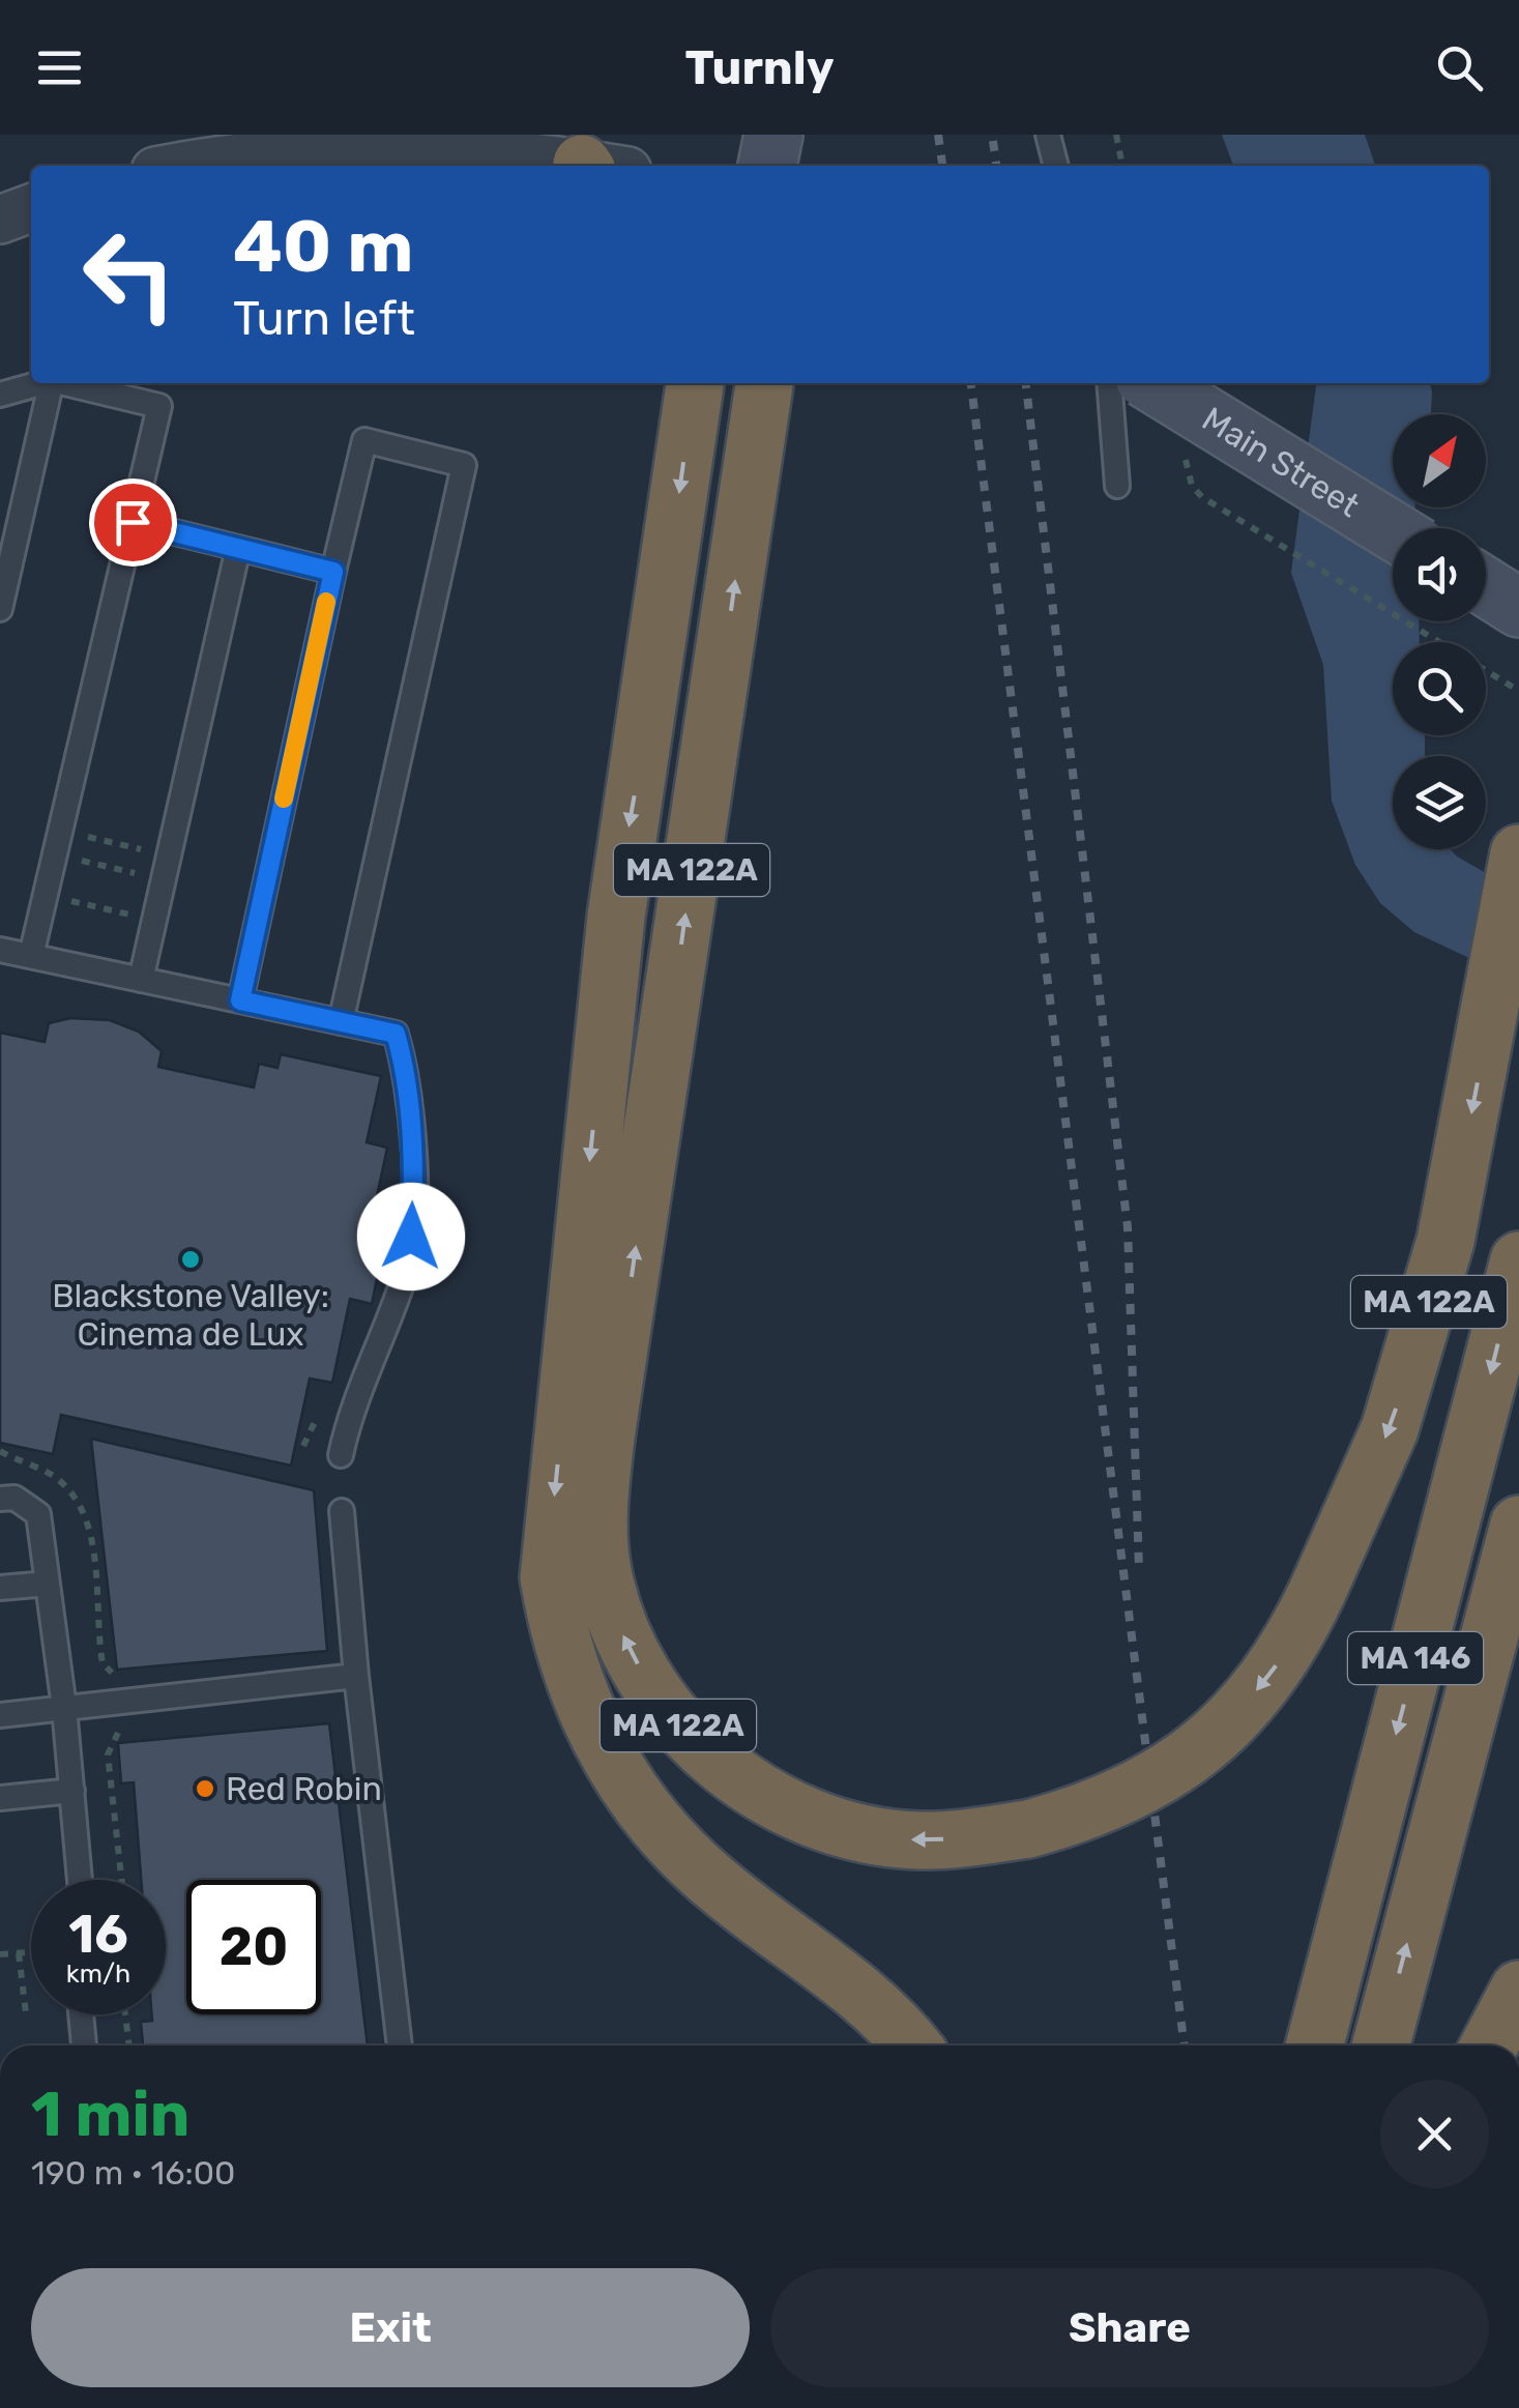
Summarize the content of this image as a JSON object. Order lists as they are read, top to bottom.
{
  "streets": {
    "highway": ["MA 122A", "MA 146"],
    "main road": ["Main Street"]
  },
  "places": ["Blackstone Valley: Cinema de Lux", "Red Robin"],
  "north": "top right",
  "page": {
    "header": "Turnly",
    "turn": ["40 m", "Turn left"],
    "speed": "16 km/h",
    "limit": "20",
    "heading": ["1 min", "190 m · 16:00"],
    "buttons": ["Exit", "Share"]
  }
}
